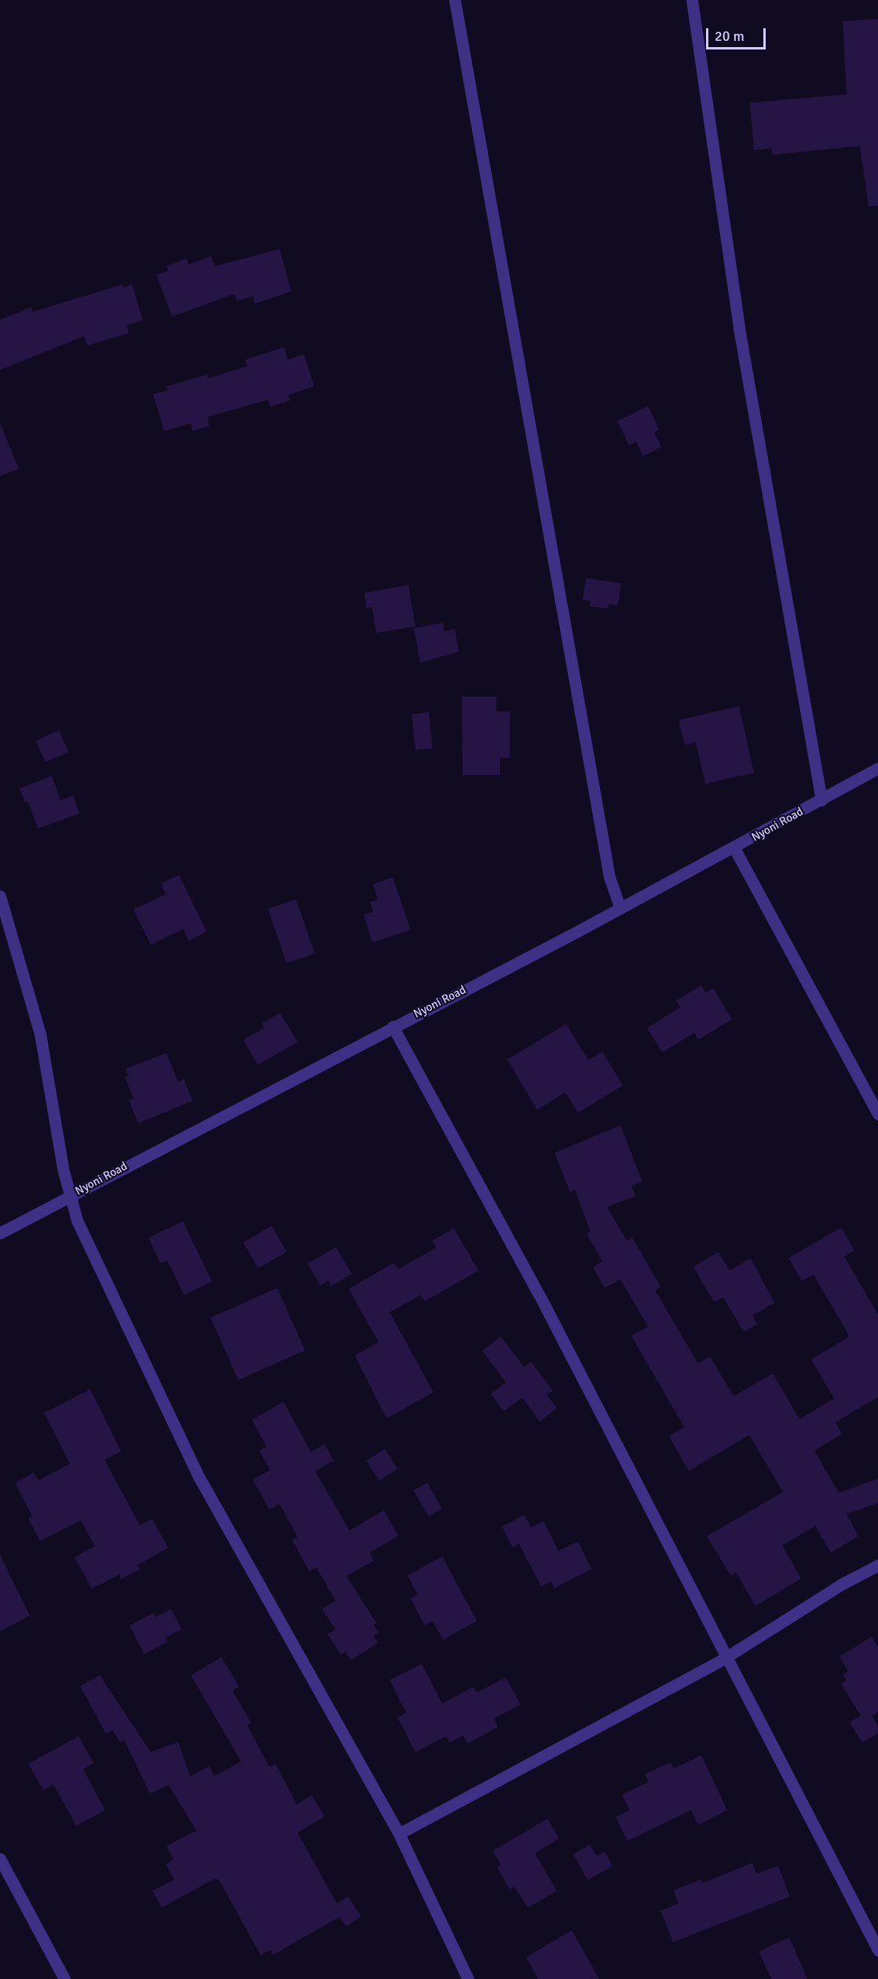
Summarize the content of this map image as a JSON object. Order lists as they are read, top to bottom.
{
  "streets": {
    "street": ["Nyoni Road"]
  },
  "scale_bar": "20 m"
}
